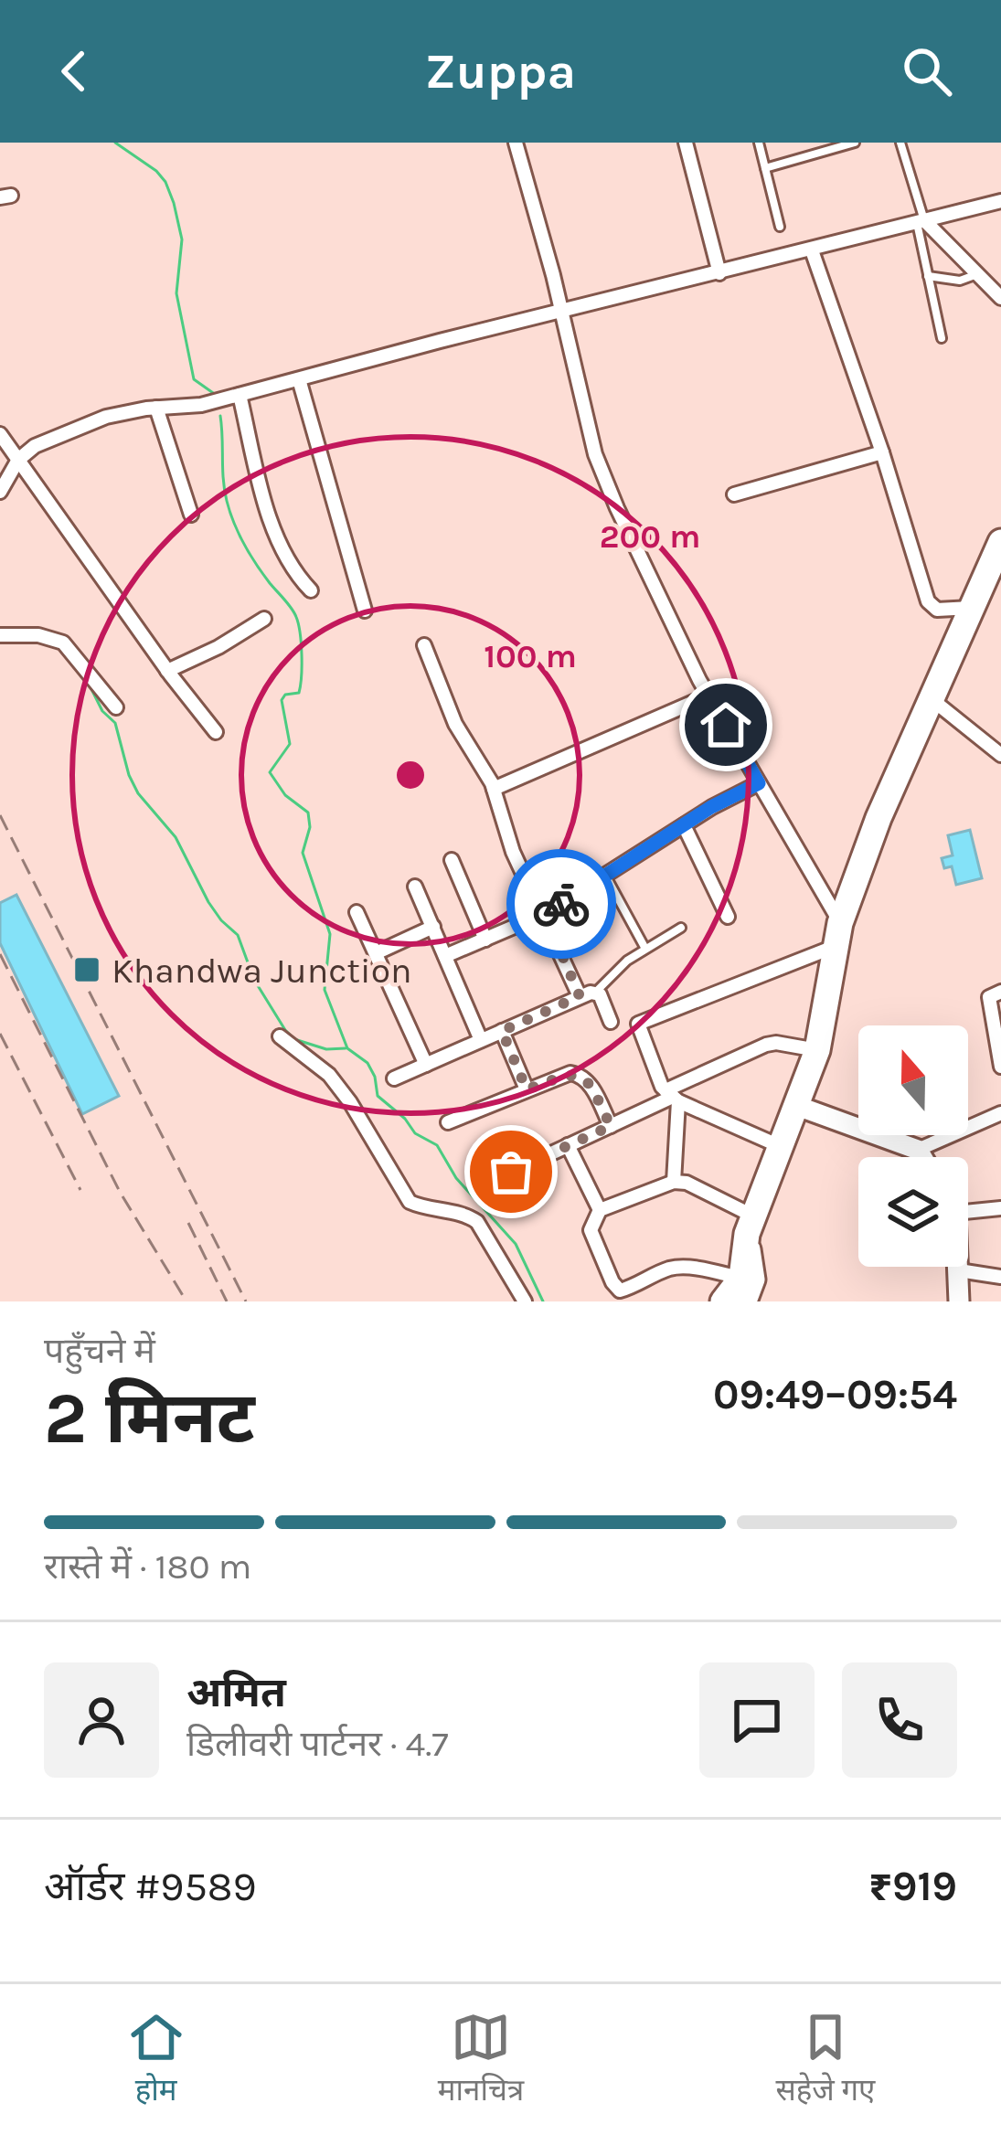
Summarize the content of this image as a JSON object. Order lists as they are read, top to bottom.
{
  "places": {
    "transit": ["Khandwa Junction"]
  },
  "north": "top",
  "page": {
    "header": "Zuppa",
    "heading": ["2 मिनट", "पहुँचने में", "09:49–09:54"],
    "panel": [
      "अमित",
      "डिलीवरी पार्टनर · 4.7",
      "ऑर्डर #9589",
      "₹919"
    ],
    "bar": "रास्ते में · 180 m",
    "tabs": ["होम", "मानचित्र", "सहेजे गए"]
  },
  "rings": ["200 m", "100 m"]
}
